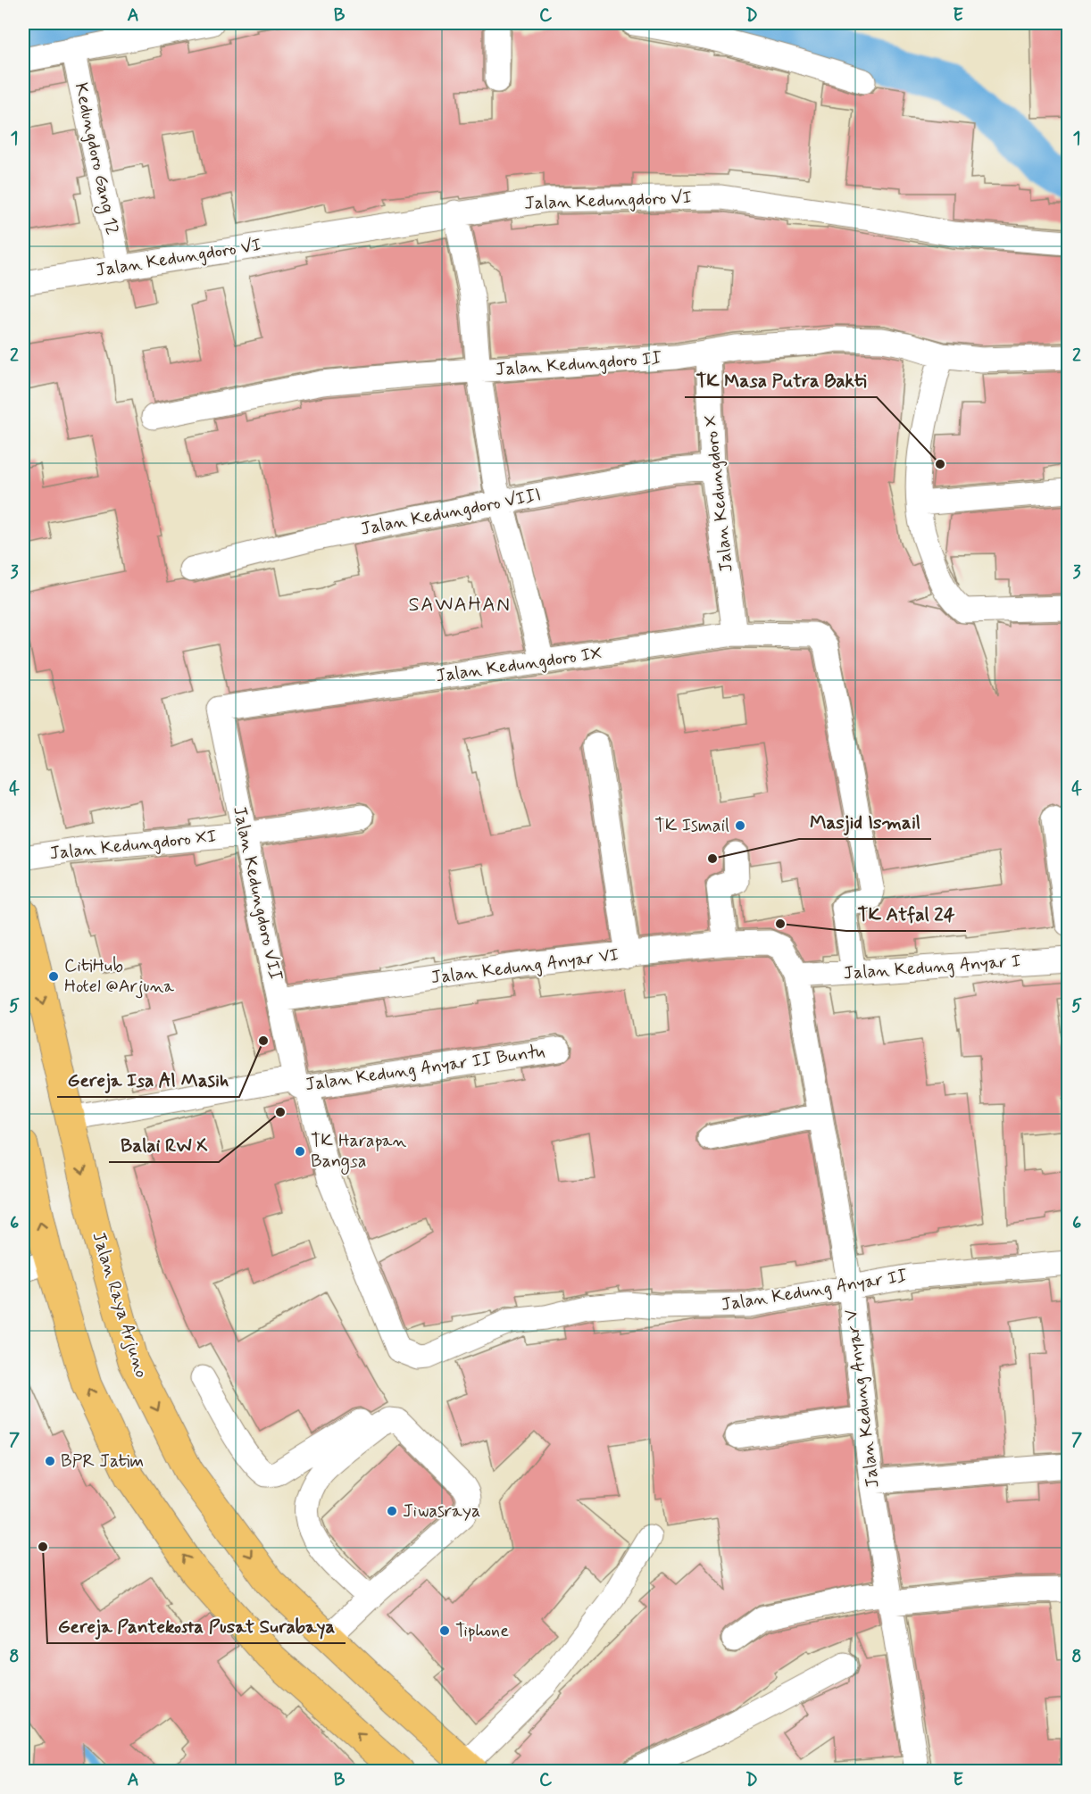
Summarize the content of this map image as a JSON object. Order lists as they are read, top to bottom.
{
  "streets": {
    "highway": ["Jalan Raya Arjuno"],
    "street": [
      "Kedungdoro Gang 12",
      "Jalan Kedungdoro VI",
      "Jalan Kedungdoro II",
      "Jalan Kedungdoro X",
      "Jalan Kedungdoro VIII",
      "Jalan Kedungdoro IX",
      "Jalan Kedungdoro XI",
      "Jalan Kedungdoro VII",
      "Jalan Kedung Anyar VI",
      "Jalan Kedung Anyar I",
      "Jalan Kedung Anyar II Buntu",
      "Jalan Kedung Anyar II",
      "Jalan Kedung Anyar V"
    ]
  },
  "crossings": [
    ["Kedungdoro Gang 12", "Jalan Kedungdoro VI"],
    ["Jalan Kedungdoro II", "Jalan Kedungdoro X"],
    ["Jalan Kedungdoro X", "Jalan Kedungdoro VIII"],
    ["Jalan Kedungdoro X", "Jalan Kedungdoro IX"],
    ["Jalan Kedungdoro IX", "Jalan Kedungdoro VII"],
    ["Jalan Kedungdoro IX", "Jalan Kedung Anyar I"],
    ["Jalan Kedungdoro XI", "Jalan Kedungdoro VII"],
    ["Jalan Kedungdoro VII", "Jalan Kedung Anyar VI"],
    ["Jalan Kedungdoro VII", "Jalan Kedung Anyar II Buntu"],
    ["Jalan Kedungdoro VII", "Jalan Kedung Anyar II"],
    ["Jalan Kedung Anyar VI", "Jalan Kedung Anyar V"],
    ["Jalan Kedung Anyar I", "Jalan Kedung Anyar V"],
    ["Jalan Kedung Anyar II Buntu", "Jalan Kedung Anyar II"],
    ["Jalan Kedung Anyar II Buntu", "Jalan Raya Arjuno"],
    ["Jalan Kedung Anyar II", "Jalan Kedung Anyar V"]
  ],
  "districts": ["SAWAHAN"],
  "places": [
    "TK Masa Putra Bakti",
    "TK Ismail",
    "Masjid Ismail",
    "TK Atfal 24",
    "CitiHub Hotel @Arjuna",
    "Gereja Isa Al Masih",
    "Balai RW X",
    "TK Harapan Bangsa",
    "BPR Jatim",
    "Jiwasraya",
    "Gereja Pantekosta Pusat Surabaya",
    "Tiphone"
  ],
  "grid": {
    "columns": [
      "A",
      "B",
      "C",
      "D",
      "E"
    ],
    "rows": [
      "1",
      "2",
      "3",
      "4",
      "5",
      "6",
      "7",
      "8"
    ]
  }
}
